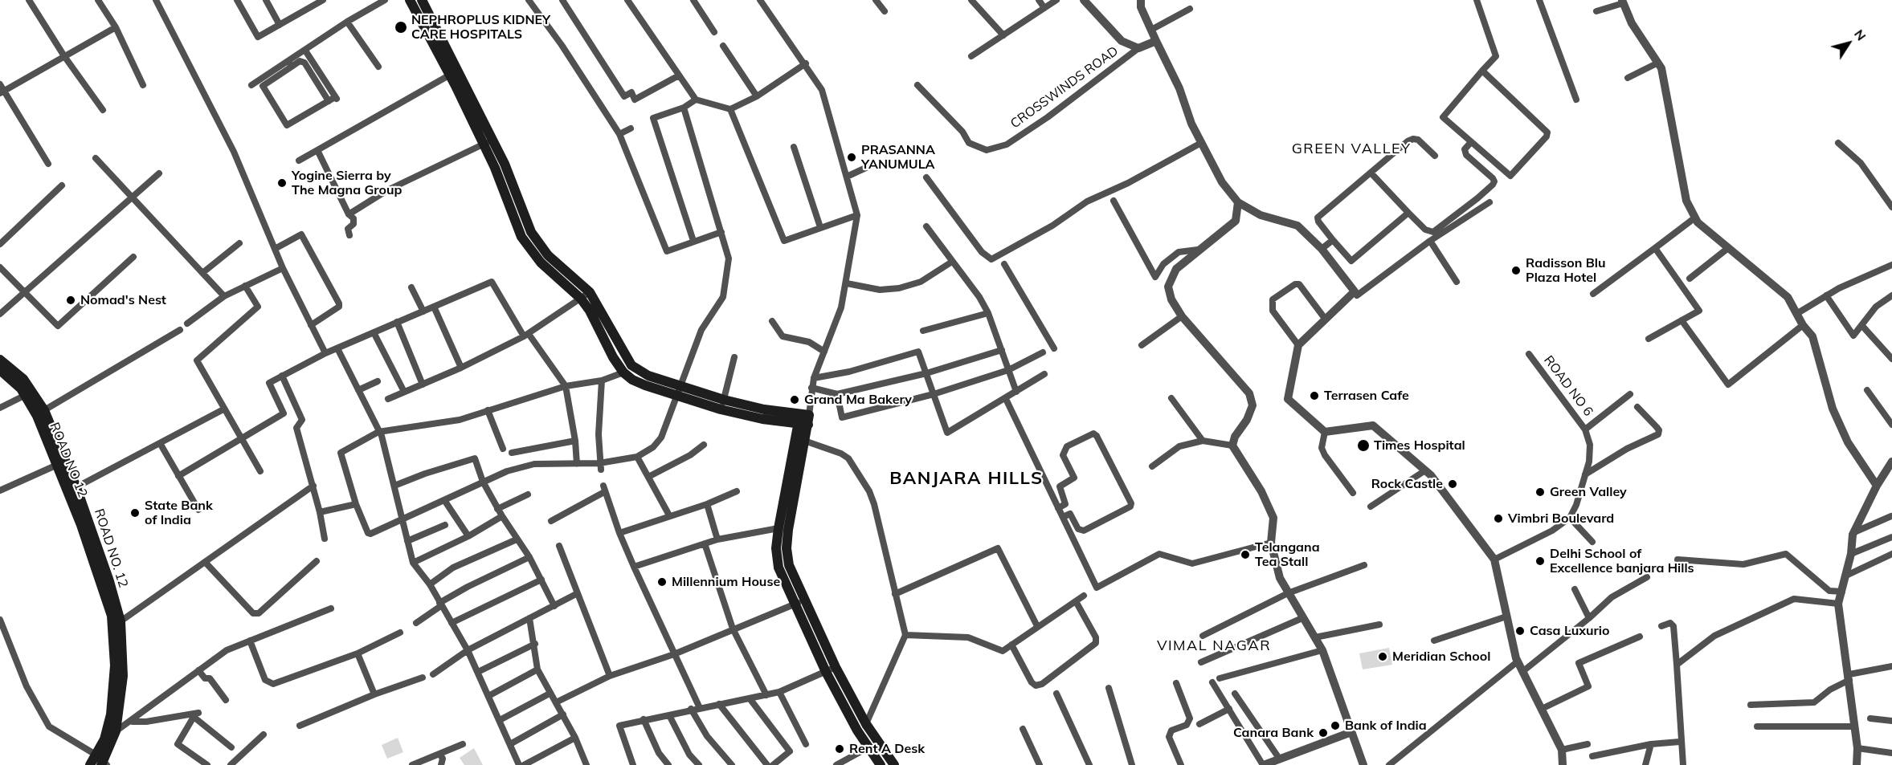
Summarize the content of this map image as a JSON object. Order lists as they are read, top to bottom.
{
  "streets": {
    "main road": ["ROAD NO 12", "ROAD NO. 12"],
    "street": ["CROSSWINDS ROAD", "ROAD NO 6"]
  },
  "crossings": [
    ["ROAD NO 12", "ROAD NO. 12"]
  ],
  "districts": ["GREEN VALLEY", "BANJARA HILLS", "VIMAL NAGAR"],
  "places": [
    "NEPHROPLUS KIDNEY CARE HOSPITALS",
    "PRASANNA YANUMULA",
    "Yogine Sierra by The Magna Group",
    "Radisson Blu Plaza Hotel",
    "Nomad's Nest",
    "Terrasen Cafe",
    "Grand Ma Bakery",
    "Times Hospital",
    "Rock Castle",
    "Green Valley",
    "State Bank of India",
    "Vimbri Boulevard",
    "Telangana Tea Stall",
    "Delhi School of Excellence banjara Hills",
    "Millennium House",
    "Casa Luxurio",
    "Meridian School",
    "Bank of India",
    "Canara Bank",
    "Rent A Desk"
  ],
  "north": "top right"
}
